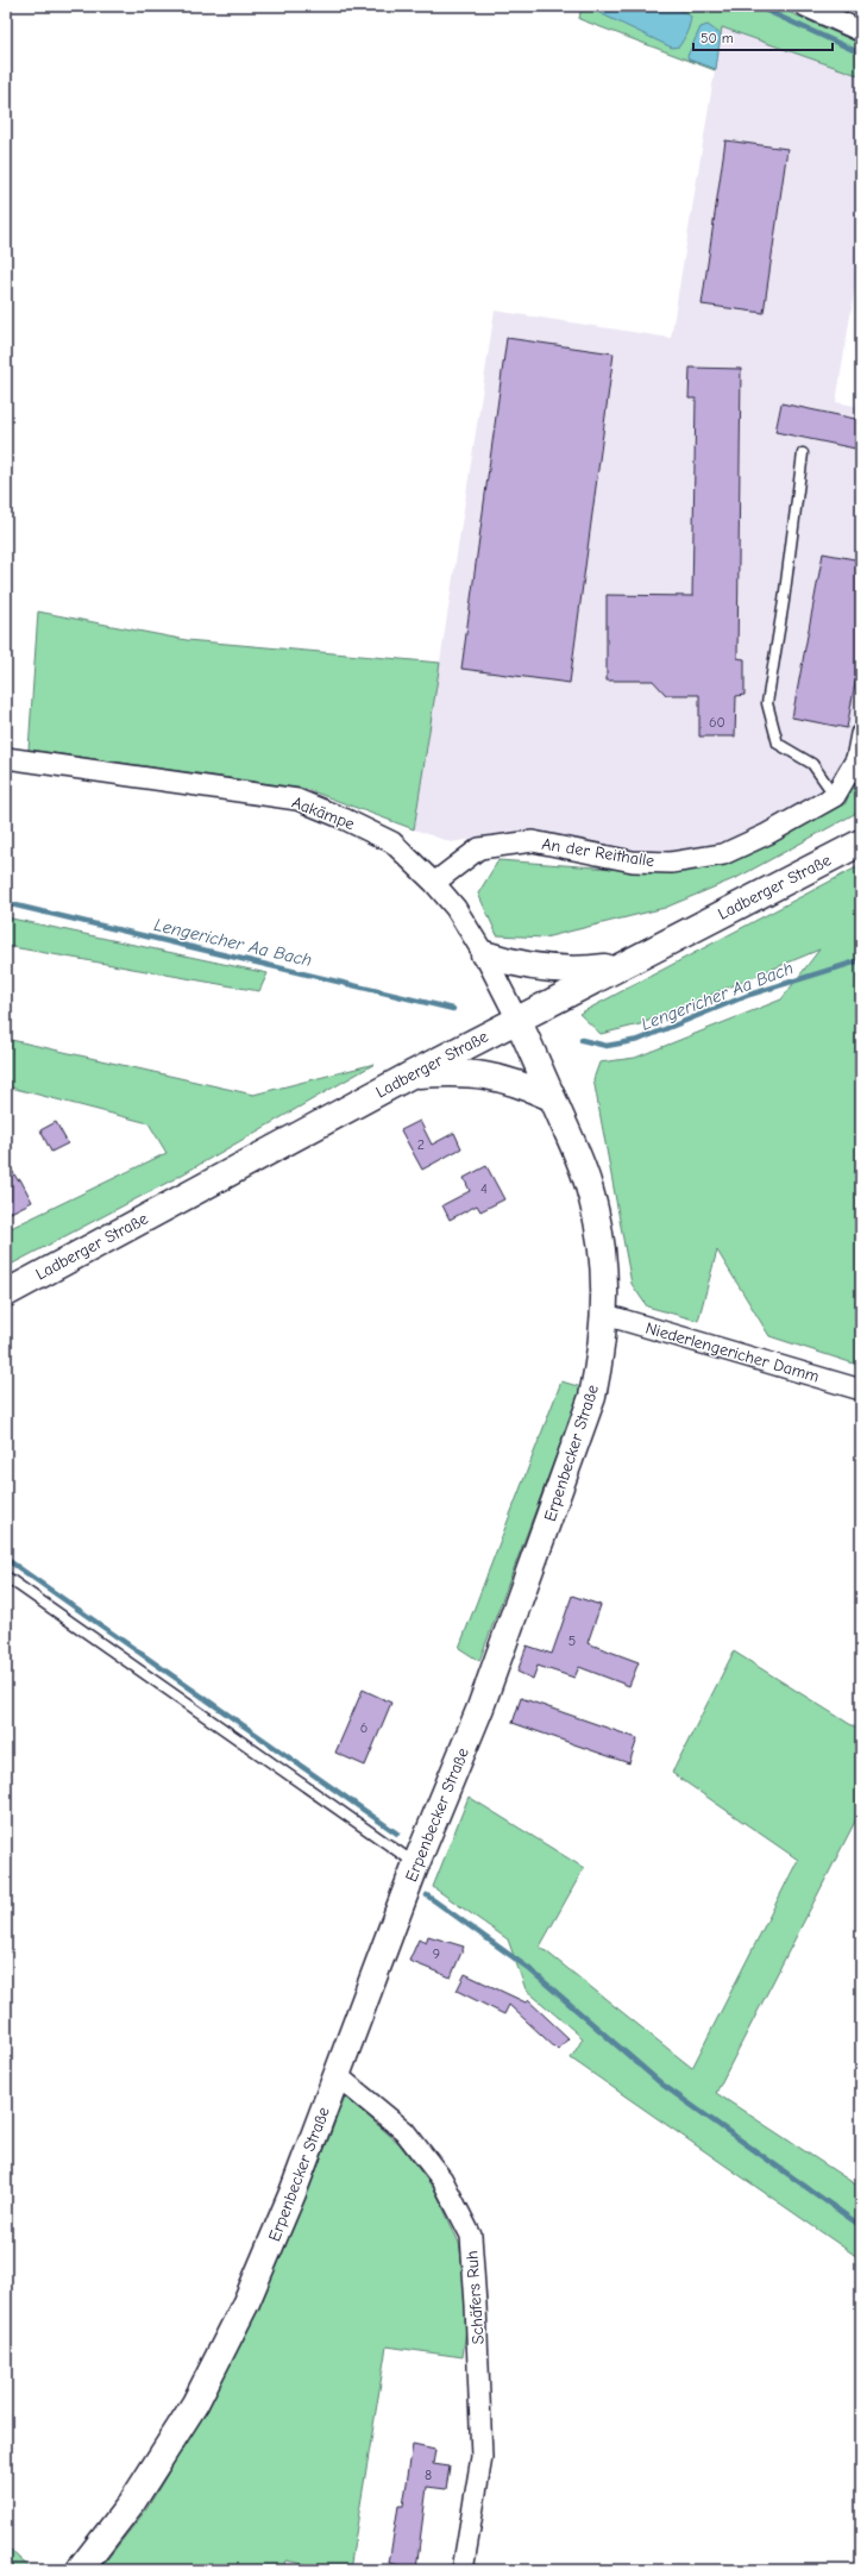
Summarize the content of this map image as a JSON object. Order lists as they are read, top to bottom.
{
  "streets": {
    "main road": ["Ladberger Straße", "Erpenbecker Straße"],
    "street": [
      "Aakämpe",
      "An der Reithalle",
      "Niederlengericher Damm",
      "Schäfers Ruh"
    ]
  },
  "crossings": [
    ["Aakämpe", "An der Reithalle"],
    ["Aakämpe", "Ladberger Straße"],
    ["Aakämpe", "Erpenbecker Straße"],
    ["Ladberger Straße", "Erpenbecker Straße"],
    ["Niederlengericher Damm", "Erpenbecker Straße"],
    ["Erpenbecker Straße", "Schäfers Ruh"]
  ],
  "water": ["Lengericher Aa Bach"],
  "house_numbers": [
    "60",
    "2",
    "4",
    "5",
    "6",
    "9",
    "8"
  ],
  "scale_bar": "50 m"
}
